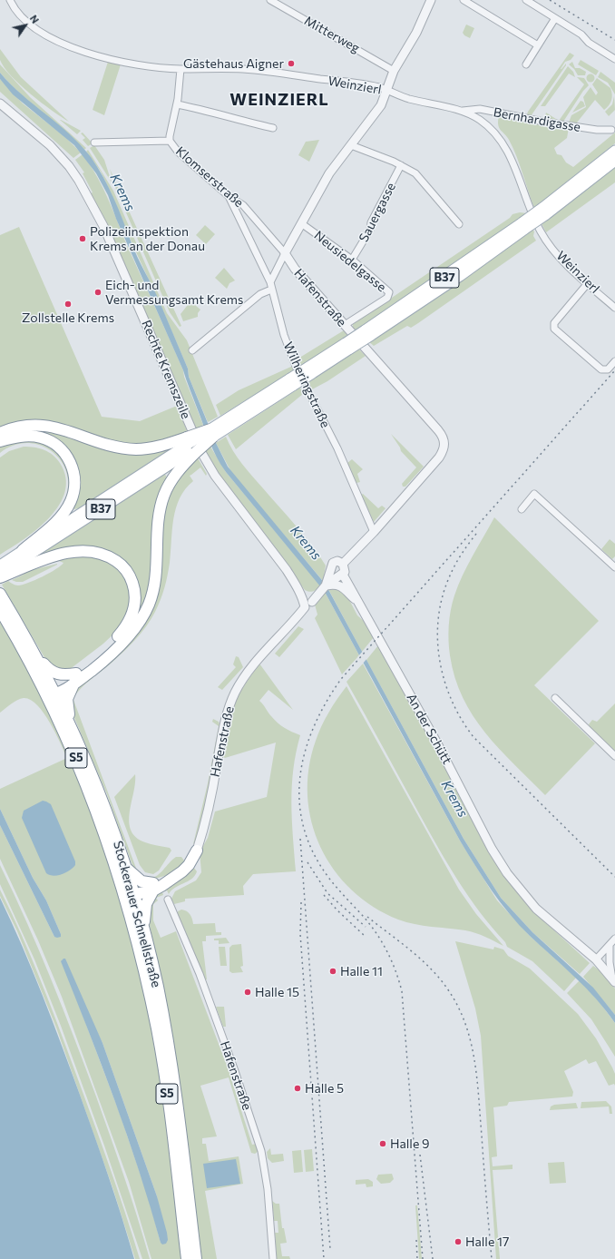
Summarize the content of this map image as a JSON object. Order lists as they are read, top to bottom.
{
  "streets": {
    "highway": ["S5", "Stockerauer Schnellstraße"],
    "main road": ["B37"],
    "street": [
      "Mitterweg",
      "Weinzierl",
      "Bernhardigasse",
      "Klomserstraße",
      "Sauergasse",
      "Neusiedelgasse",
      "Hafenstraße",
      "Rechte Kremszeile",
      "Wilheringstraße",
      "An der Schütt"
    ]
  },
  "crossings": [
    ["Weinzierl", "Bernhardigasse"],
    ["Klomserstraße", "Hafenstraße"],
    ["Klomserstraße", "Wilheringstraße"],
    ["Sauergasse", "Neusiedelgasse"],
    ["Neusiedelgasse", "Hafenstraße"],
    ["Hafenstraße", "Rechte Kremszeile"],
    ["Hafenstraße", "Wilheringstraße"],
    ["Hafenstraße", "An der Schütt"]
  ],
  "districts": ["WEINZIERL"],
  "water": ["Krems"],
  "places": [
    "Gästehaus Aigner",
    "Polizeiinspektion Krems an der Donau",
    "Eich- und Vermessungsamt Krems",
    "Zollstelle Krems",
    "Halle 11",
    "Halle 15",
    "Halle 5",
    "Halle 9",
    "Halle 17"
  ],
  "north": "top right"
}
